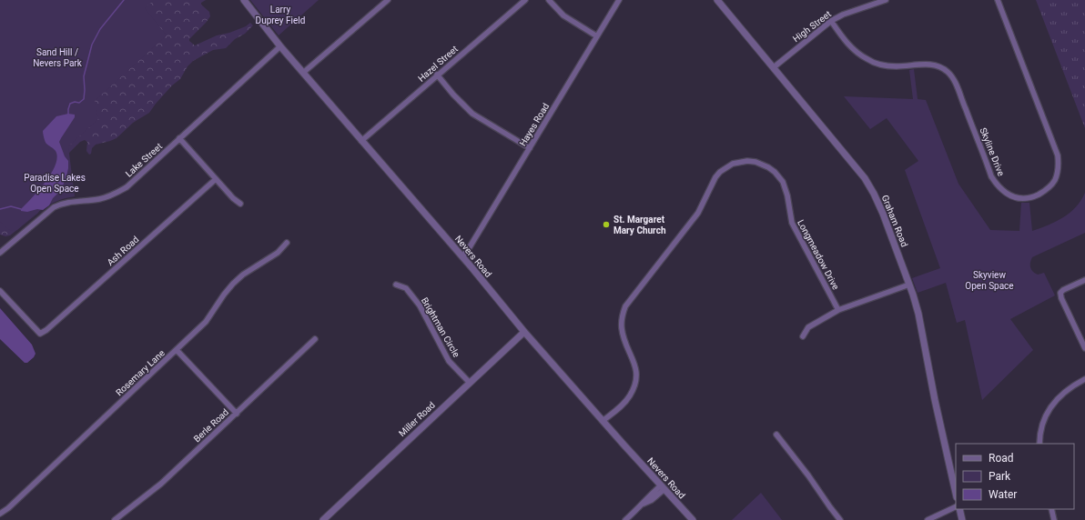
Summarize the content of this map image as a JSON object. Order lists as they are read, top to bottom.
{
  "streets": {
    "street": [
      "High Street",
      "Hazel Street",
      "Hayes Road",
      "Skyline Drive",
      "Lake Street",
      "Graham Road",
      "Ash Road",
      "Longmeadow Drive",
      "Nevers Road",
      "Brightman Circle",
      "Rosemary Lane",
      "Miller Road",
      "Berle Road"
    ]
  },
  "crossings": [
    ["High Street", "Skyline Drive"],
    ["High Street", "Graham Road"],
    ["Hazel Street", "Nevers Road"],
    ["Hayes Road", "Nevers Road"],
    ["Lake Street", "Nevers Road"],
    ["Longmeadow Drive", "Nevers Road"],
    ["Nevers Road", "Miller Road"],
    ["Brightman Circle", "Miller Road"]
  ],
  "parks": [
    "Larry Duprey Field",
    "Sand Hill / Nevers Park",
    "Paradise Lakes Open Space",
    "Skyview Open Space"
  ],
  "places": ["St. Margaret Mary Church"],
  "legend": ["Road", "Park", "Water"]
}
